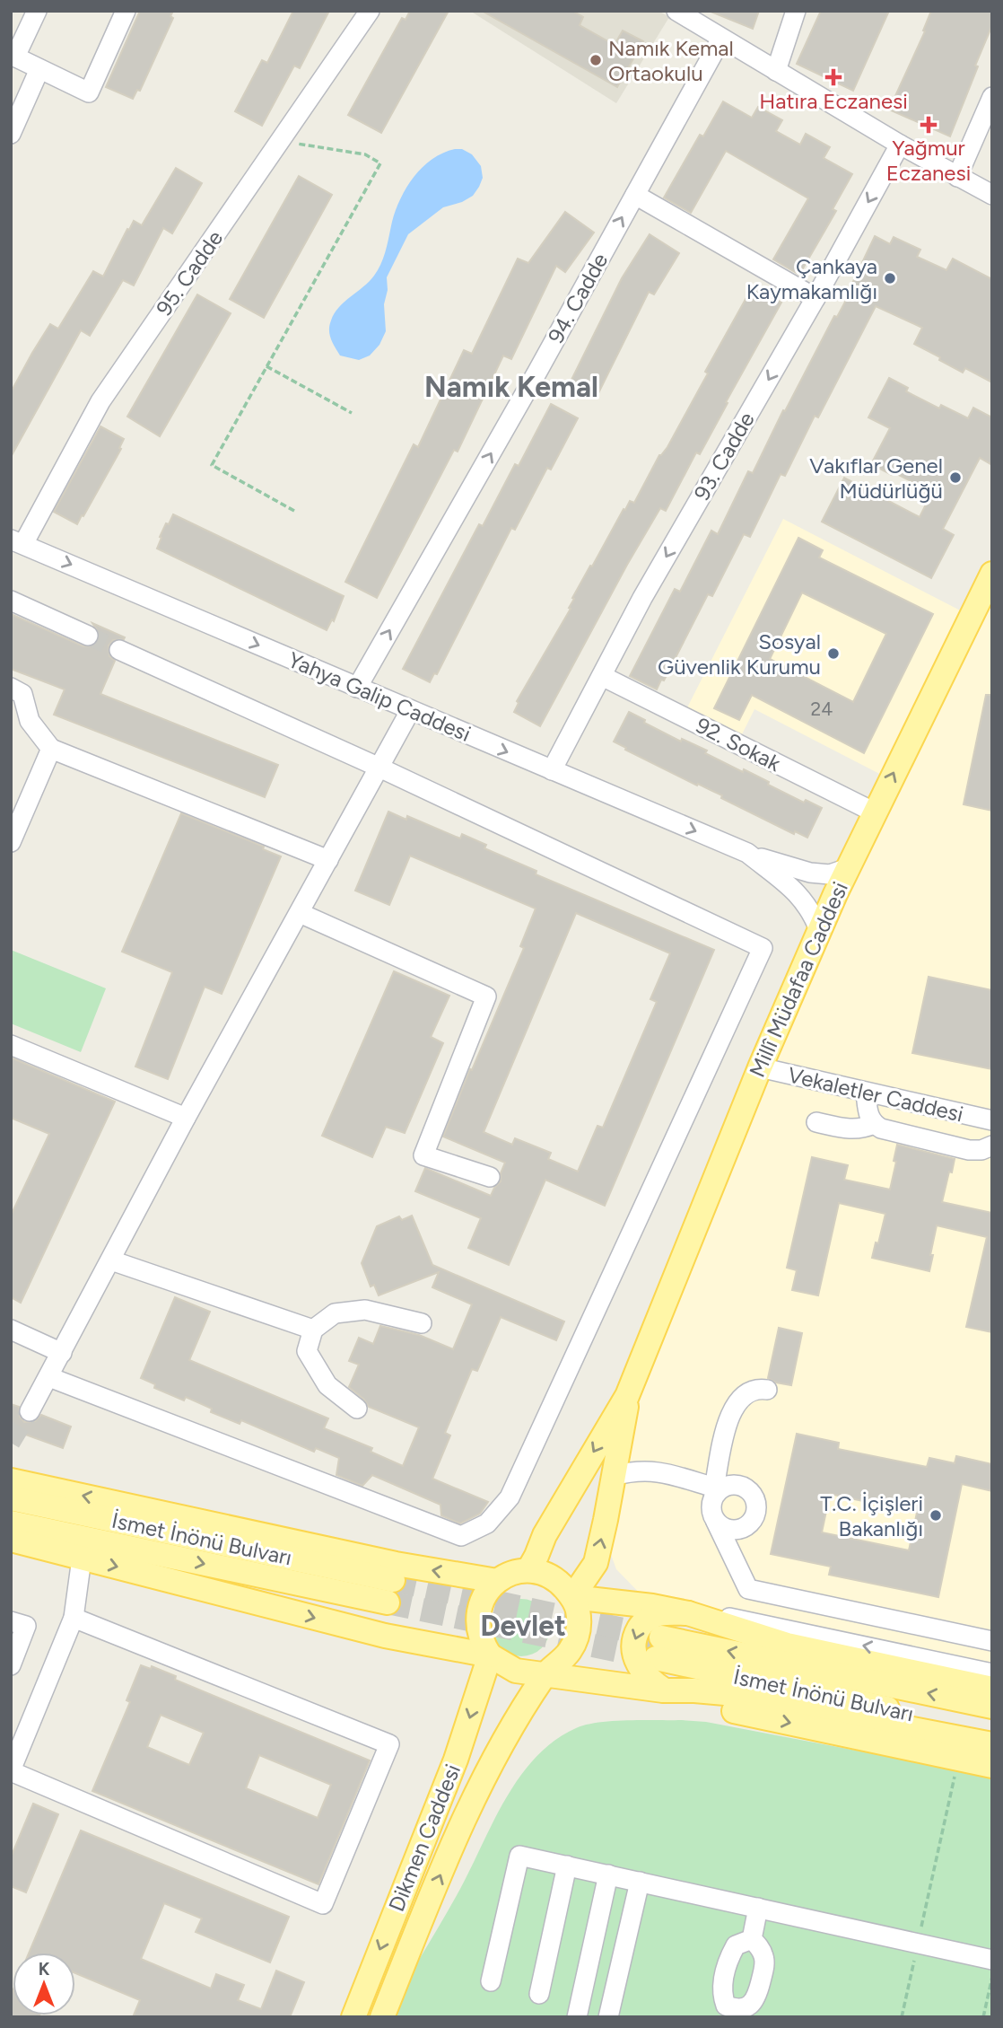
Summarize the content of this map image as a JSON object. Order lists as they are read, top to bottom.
{
  "streets": {
    "main road": ["Millî Müdafaa Caddesi", "İsmet İnönü Bulvarı", "Dikmen Caddesi"],
    "street": [
      "95. Cadde",
      "94. Cadde",
      "93. Cadde",
      "Yahya Galip Caddesi",
      "92. Sokak",
      "Vekaletler Caddesi"
    ]
  },
  "crossings": [
    ["95. Cadde", "Yahya Galip Caddesi"],
    ["94. Cadde", "Yahya Galip Caddesi"],
    ["93. Cadde", "Yahya Galip Caddesi"],
    ["93. Cadde", "92. Sokak"],
    ["Yahya Galip Caddesi", "Millî Müdafaa Caddesi"],
    ["92. Sokak", "Millî Müdafaa Caddesi"],
    ["Millî Müdafaa Caddesi", "Vekaletler Caddesi"],
    ["Millî Müdafaa Caddesi", "Dikmen Caddesi"]
  ],
  "one_way": ["94. Cadde", "93. Cadde"],
  "districts": ["Namık Kemal", "Devlet"],
  "places": {
    "other": [
      "Namık Kemal Ortaokulu",
      "Çankaya Kaymakamlığı",
      "Vakıflar Genel Müdürlüğü",
      "Sosyal Güvenlik Kurumu",
      "T.C. İçişleri Bakanlığı"
    ],
    "health": ["Hatıra Eczanesi", "Yağmur Eczanesi"]
  },
  "house_numbers": ["24"],
  "north": "top"
}
